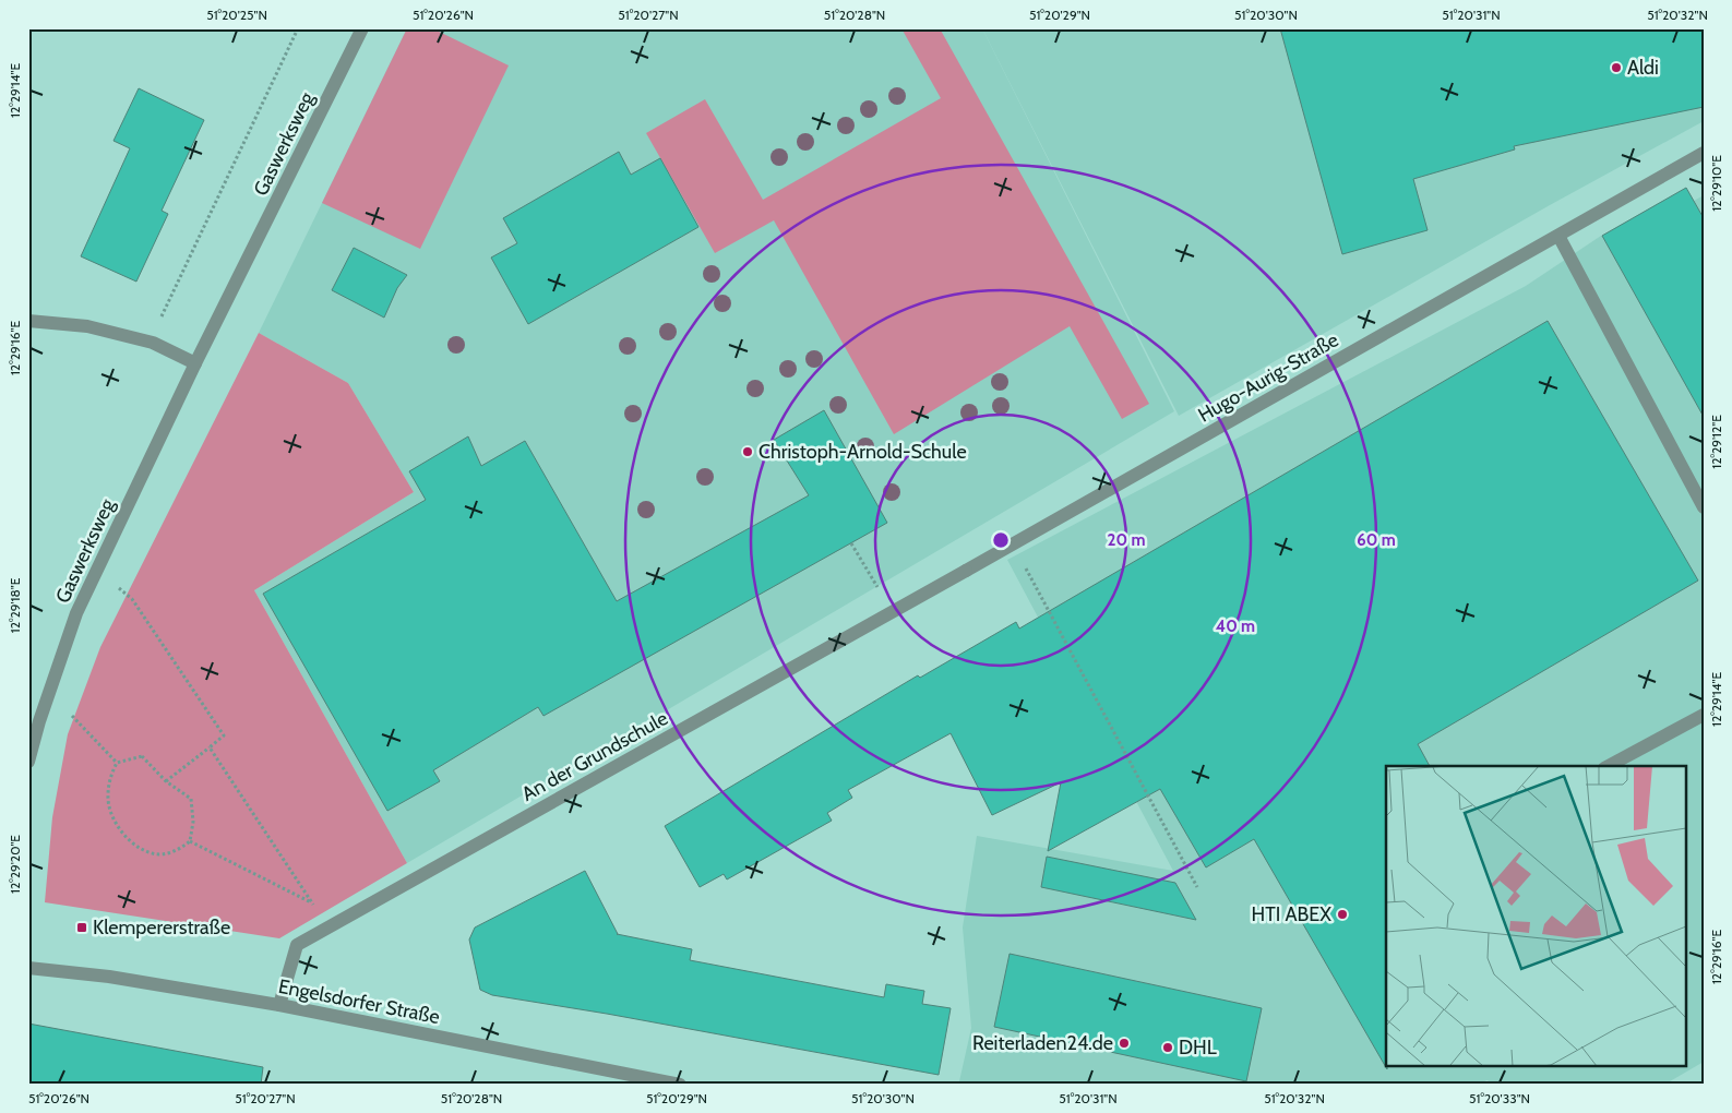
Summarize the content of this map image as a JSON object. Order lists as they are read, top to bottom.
{
  "streets": {
    "street": [
      "Gaswerksweg",
      "Hugo-Aurig-Straße",
      "An der Grundschule",
      "Engelsdorfer Straße"
    ]
  },
  "crossings": [
    ["Hugo-Aurig-Straße", "An der Grundschule"],
    ["An der Grundschule", "Engelsdorfer Straße"]
  ],
  "places": {
    "other": [
      "Aldi",
      "Christoph-Arnold-Schule",
      "HTI ABEX",
      "Reiterladen24.de",
      "DHL"
    ],
    "transit": ["Klempererstraße"]
  },
  "coordinates": [
    "51°20'25\"N",
    "51°20'26\"N",
    "51°20'27\"N",
    "51°20'28\"N",
    "51°20'29\"N",
    "51°20'30\"N",
    "51°20'31\"N",
    "51°20'32\"N",
    "12°29'14\"E",
    "12°29'10\"E",
    "12°29'16\"E",
    "12°29'12\"E",
    "12°29'18\"E",
    "12°29'20\"E",
    "51°20'33\"N"
  ],
  "rings": ["20 m", "60 m", "40 m"]
}
